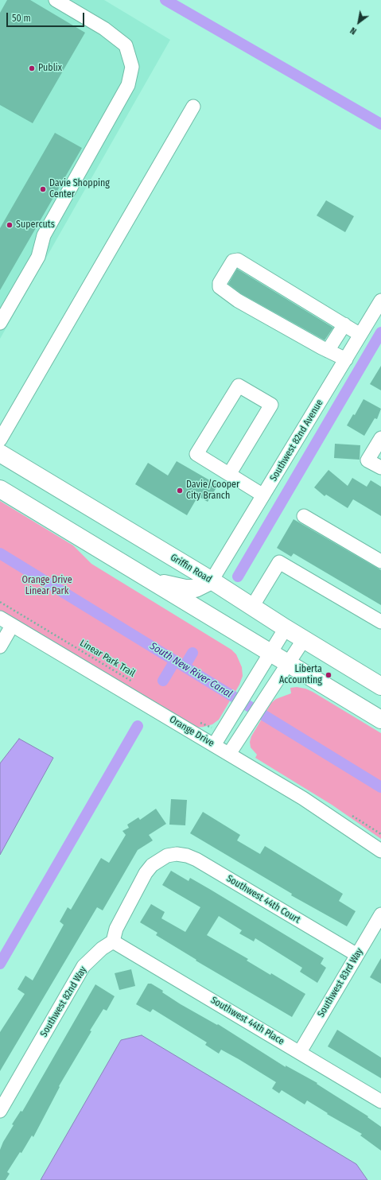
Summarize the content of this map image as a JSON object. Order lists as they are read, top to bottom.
{
  "streets": {
    "main road": ["Griffin Road"],
    "street": [
      "Southwest 82nd Avenue",
      "Orange Drive",
      "Southwest 44th Court",
      "Southwest 83rd Way",
      "Southwest 82nd Way",
      "Southwest 44th Place"
    ],
    "path": ["Linear Park Trail"]
  },
  "crossings": [
    ["Southwest 82nd Avenue", "Griffin Road"],
    ["Southwest 44th Court", "Southwest 83rd Way"],
    ["Southwest 44th Court", "Southwest 82nd Way"],
    ["Southwest 44th Court", "Southwest 44th Place"],
    ["Southwest 83rd Way", "Southwest 44th Place"],
    ["Southwest 82nd Way", "Southwest 44th Place"]
  ],
  "water": ["South New River Canal"],
  "parks": ["Orange Drive Linear Park"],
  "places": [
    "Publix",
    "Davie Shopping Center",
    "Supercuts",
    "Davie/Cooper City Branch",
    "Liberta Accounting"
  ],
  "scale_bar": "50 m",
  "north": "bottom left"
}
